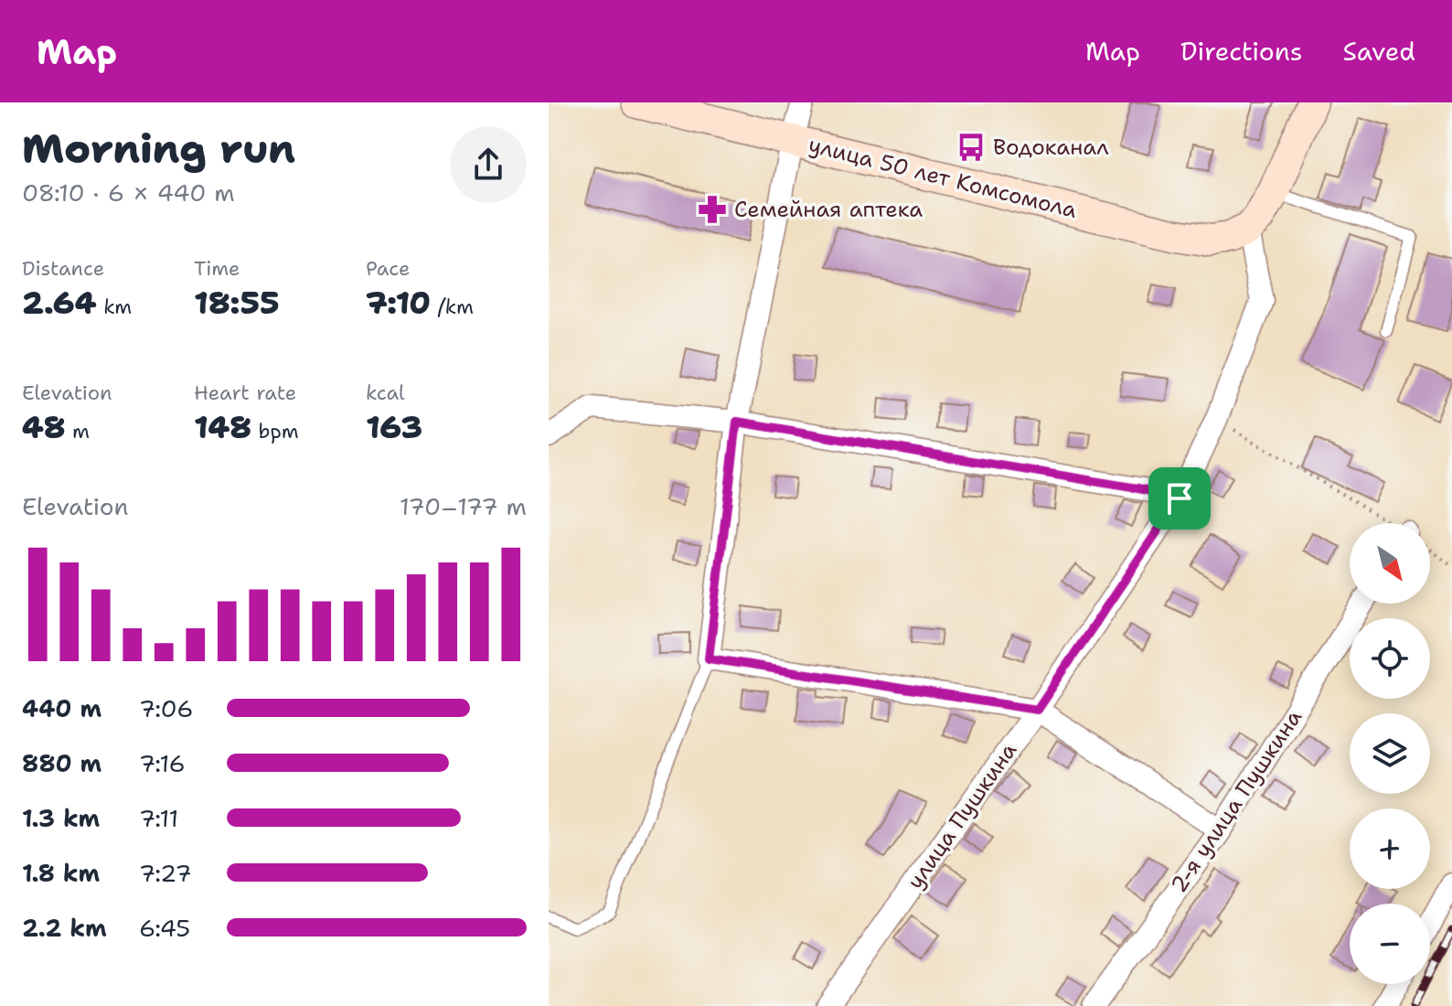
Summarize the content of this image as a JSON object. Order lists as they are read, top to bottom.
{
  "streets": {
    "street": ["улица 50 лет Комсомола", "2-я улица Пушкина", "улица Пушкина"]
  },
  "crossings": [
    ["улица 50 лет Комсомола", "улица Пушкина"]
  ],
  "places": {
    "bus stop": ["Водоканал"],
    "pharmacy": ["Семейная аптека"]
  },
  "north": "bottom right",
  "page": {
    "header": "Map",
    "nav": ["Map", "Directions", "Saved"],
    "heading": ["Morning run", "08:10 · 6 × 440 m"],
    "stats": [
      ["Distance", "2.64 km"],
      ["Time", "18:55"],
      ["Pace", "7:10 /km"],
      ["Elevation", "48 m"],
      ["Heart rate", "148 bpm"],
      ["kcal", "163"]
    ],
    "chart": ["Elevation", "170–177 m"],
    "map_buttons": ["+", "−"],
    "list": [
      {
        "name": "440 m",
        "note": "7:06"
      },
      {
        "name": "880 m",
        "note": "7:16"
      },
      {
        "name": "1.3 km",
        "note": "7:11"
      },
      {
        "name": "1.8 km",
        "note": "7:27"
      },
      {
        "name": "2.2 km",
        "note": "6:45"
      }
    ]
  }
}
